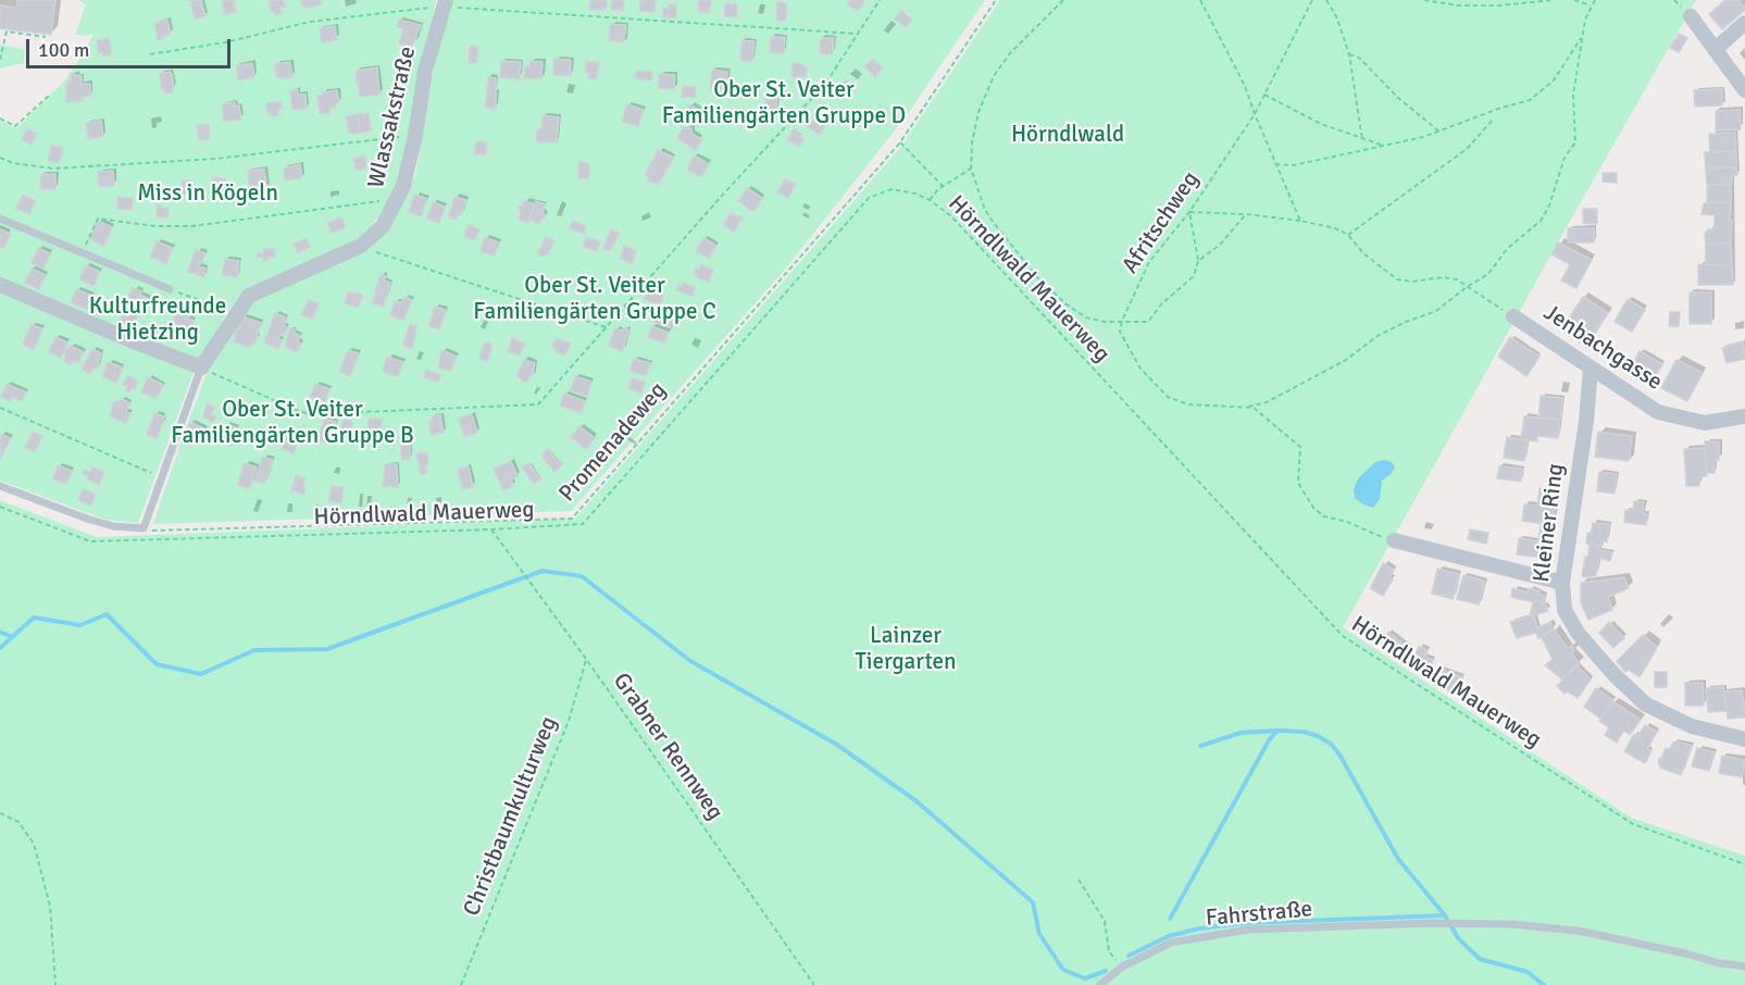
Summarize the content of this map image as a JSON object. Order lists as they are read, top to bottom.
{
  "streets": {
    "street": ["Wlassakstraße", "Jenbachgasse", "Kleiner Ring"],
    "lane": ["Fahrstraße"],
    "path": [
      "Afritschweg",
      "Hörndlwald Mauerweg",
      "Promenadeweg",
      "Grabner Rennweg",
      "Christbaumkulturweg"
    ]
  },
  "crossings": [
    ["Wlassakstraße", "Promenadeweg"],
    ["Hörndlwald Mauerweg", "Grabner Rennweg"],
    ["Jenbachgasse", "Kleiner Ring"],
    ["Grabner Rennweg", "Christbaumkulturweg"]
  ],
  "parks": [
    "Ober St. Veiter Familiengärten Gruppe D",
    "Hörndlwald",
    "Miss in Kögeln",
    "Ober St. Veiter Familiengärten Gruppe C",
    "Kulturfreunde Hietzing",
    "Ober St. Veiter Familiengärten Gruppe B",
    "Lainzer Tiergarten"
  ],
  "scale_bar": "100 m"
}
